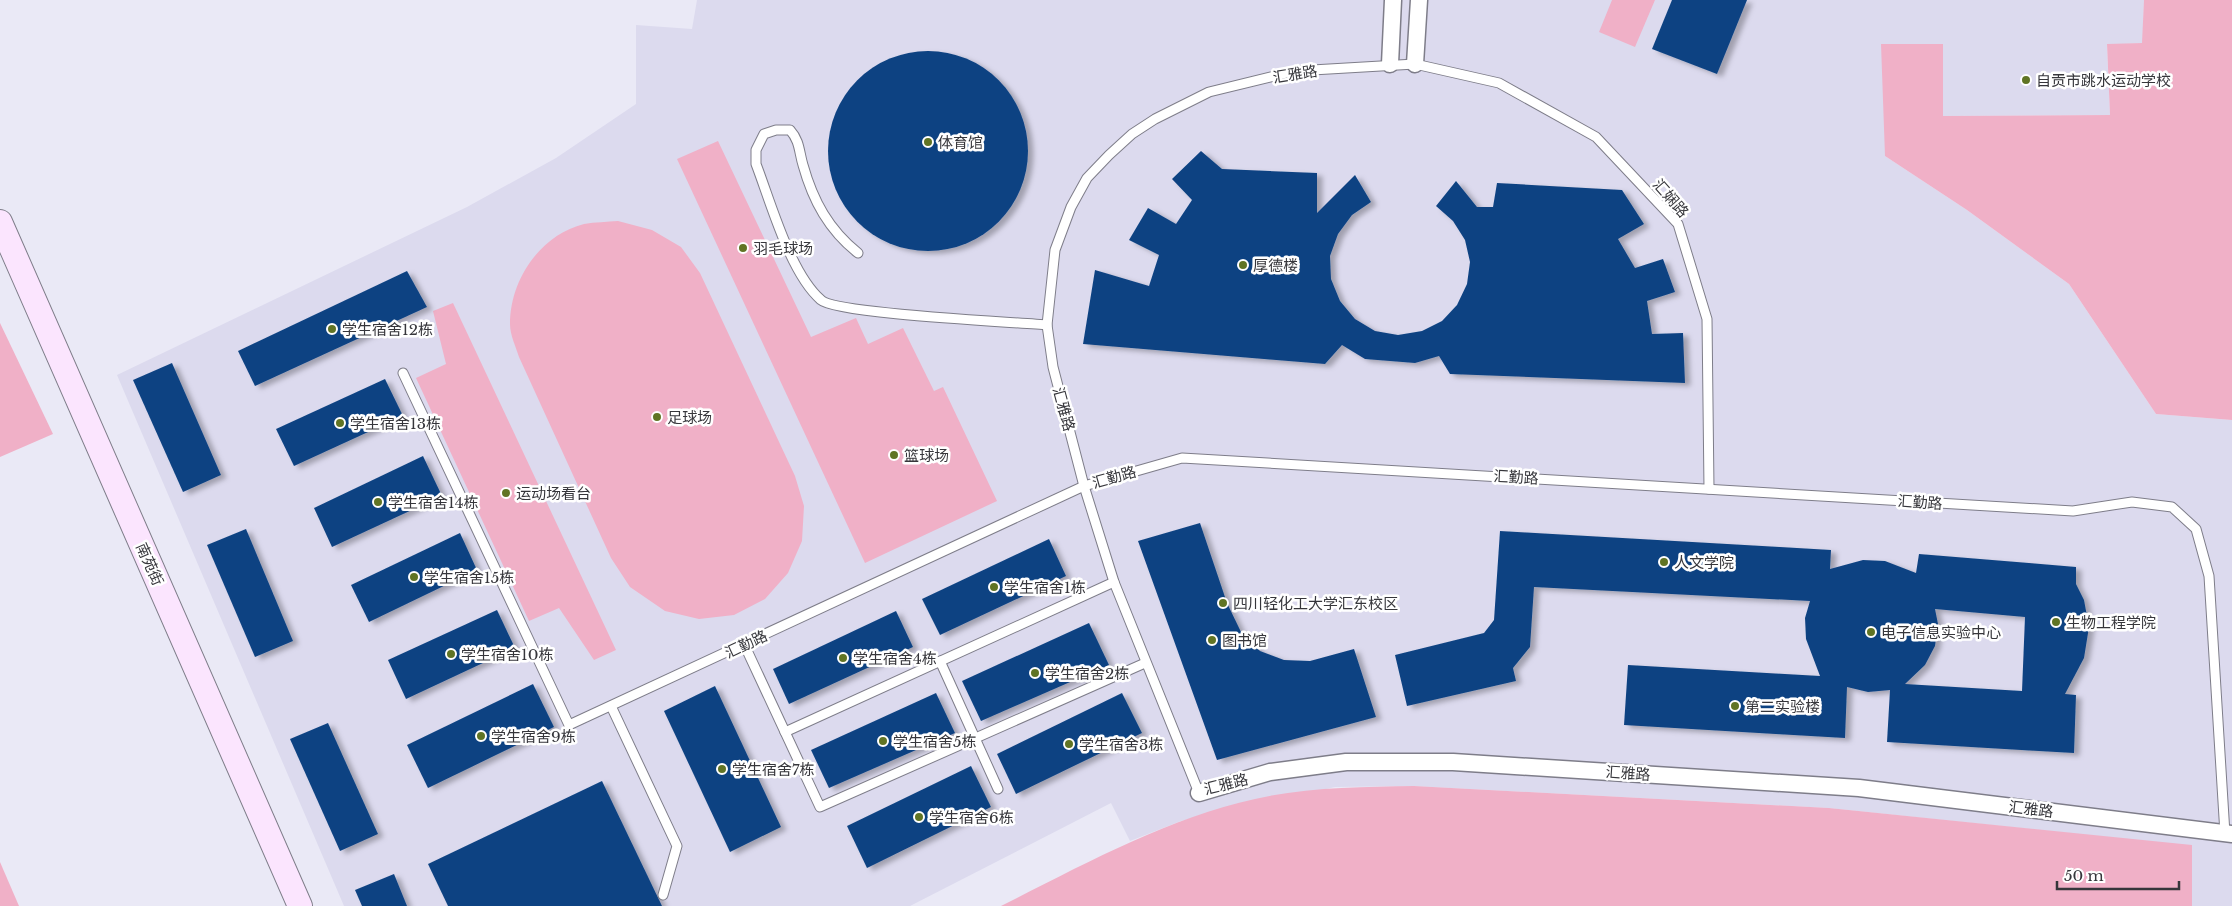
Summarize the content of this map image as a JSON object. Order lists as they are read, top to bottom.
{
  "streets": {
    "main road": ["南苑街"],
    "street": ["汇雅路"],
    "lane": ["汇娴路", "汇勤路"]
  },
  "crossings": [
    ["汇雅路", "汇娴路"],
    ["汇雅路", "汇勤路"],
    ["汇娴路", "汇勤路"]
  ],
  "places": [
    "自贡市跳水运动学校",
    "体育馆",
    "羽毛球场",
    "厚德楼",
    "学生宿舍12栋",
    "足球场",
    "学生宿舍13栋",
    "篮球场",
    "运动场看台",
    "学生宿舍14栋",
    "人文学院",
    "学生宿舍15栋",
    "学生宿舍1栋",
    "四川轻化工大学汇东校区",
    "生物工程学院",
    "电子信息实验中心",
    "图书馆",
    "学生宿舍10栋",
    "学生宿舍4栋",
    "学生宿舍2栋",
    "第二实验楼",
    "学生宿舍9栋",
    "学生宿舍5栋",
    "学生宿舍3栋",
    "学生宿舍7栋",
    "学生宿舍6栋"
  ],
  "scale_bar": "50 m"
}
